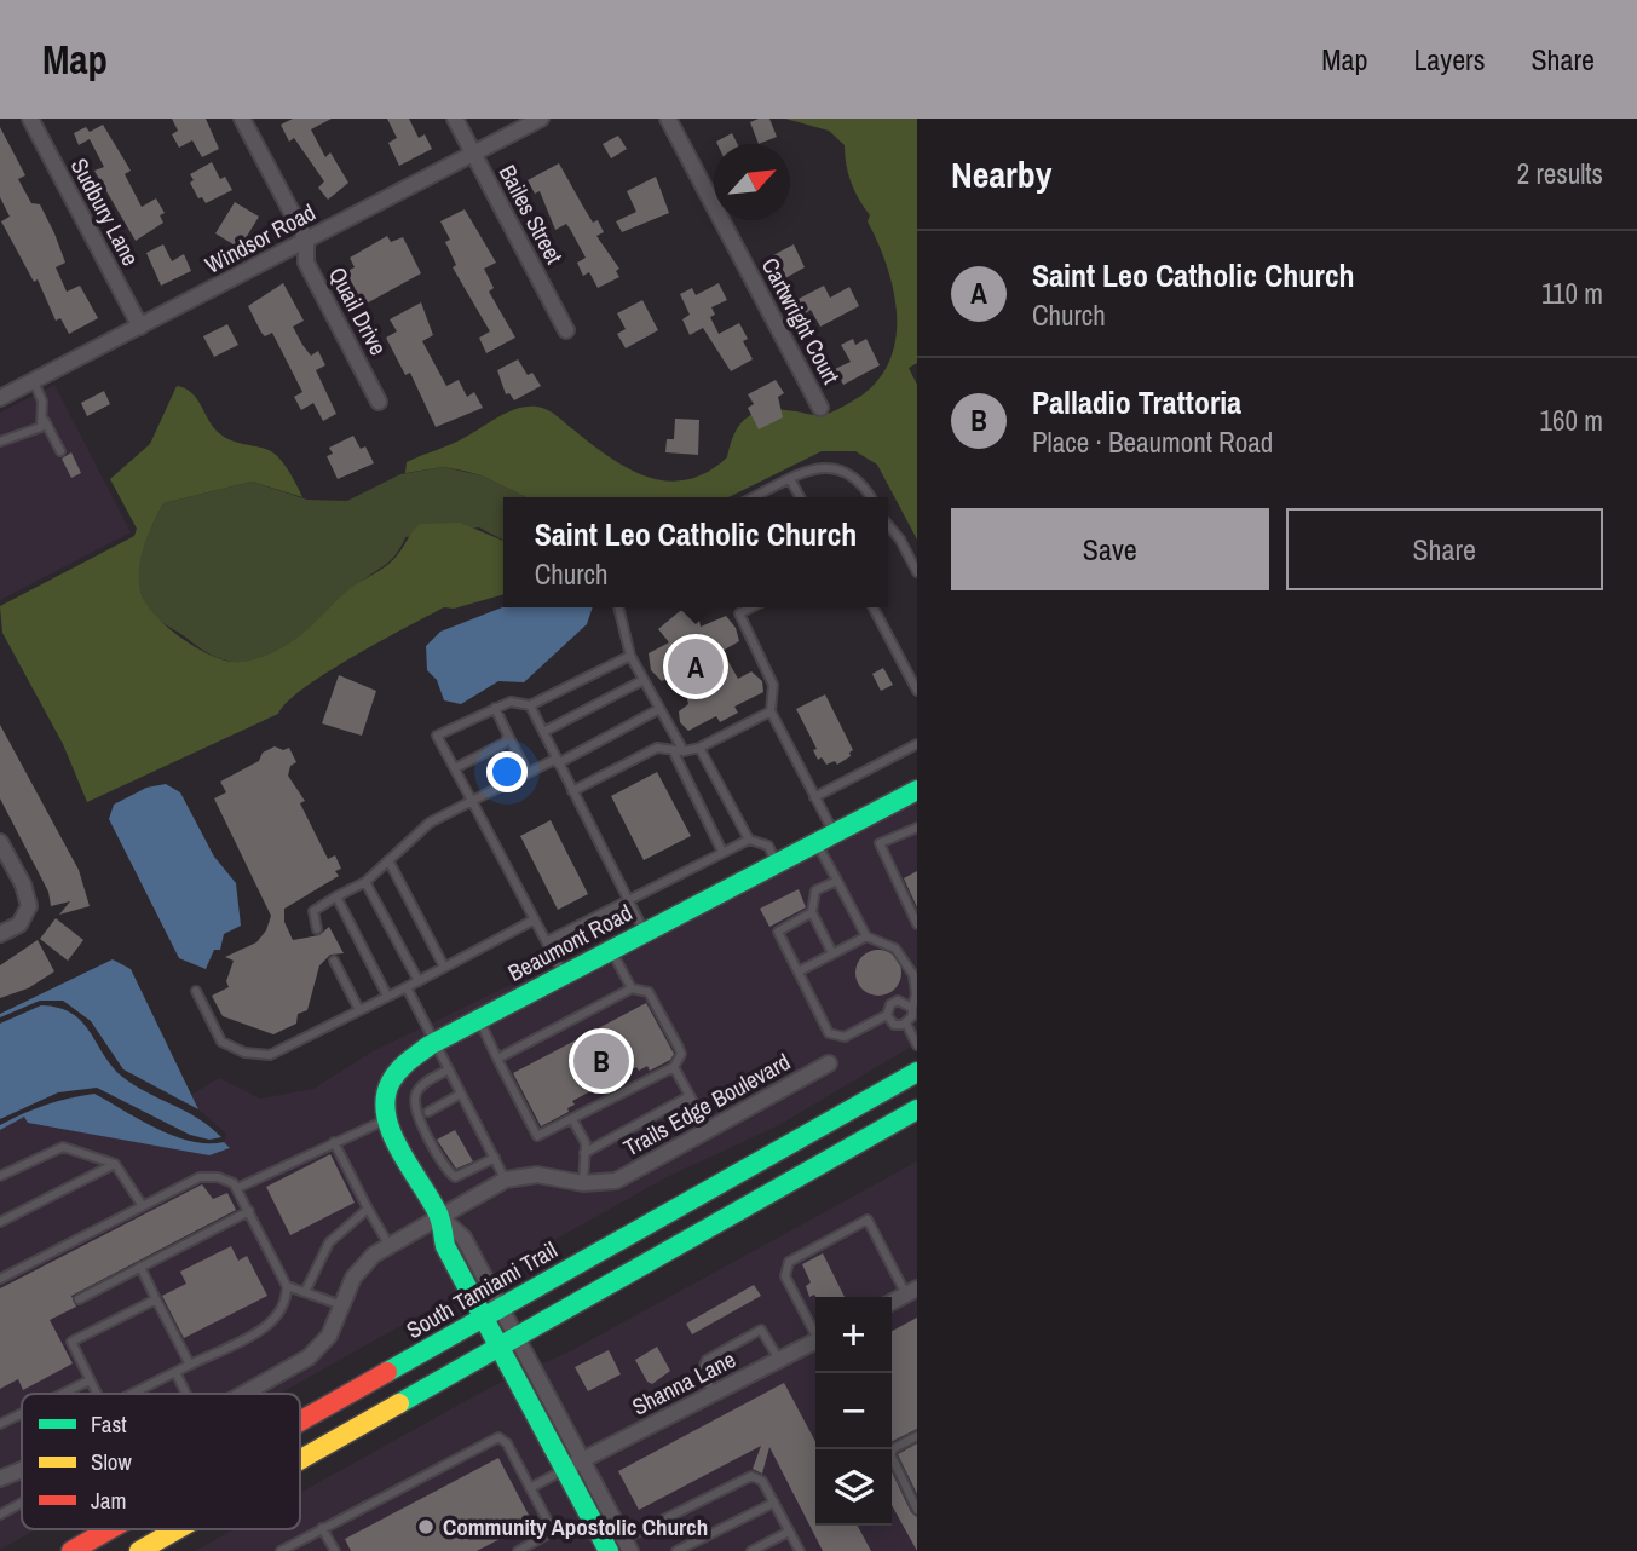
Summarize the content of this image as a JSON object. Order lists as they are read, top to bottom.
{
  "streets": {
    "main road": ["Beaumont Road", "South Tamiami Trail"],
    "street": [
      "Sudbury Lane",
      "Bailes Street",
      "Windsor Road",
      "Quail Drive",
      "Cartwright Court",
      "Trails Edge Boulevard",
      "Shanna Lane"
    ]
  },
  "crossings": [
    ["Sudbury Lane", "Windsor Road"],
    ["Bailes Street", "Windsor Road"],
    ["Windsor Road", "Quail Drive"]
  ],
  "places": ["Community Apostolic Church"],
  "legend": ["Fast", "Slow", "Jam"],
  "north": "top right",
  "page": {
    "header": "Map",
    "nav": ["Map", "Layers", "Share"],
    "heading": ["Nearby", "2 results"],
    "list": [
      {
        "mark": "A",
        "name": "Saint Leo Catholic Church",
        "note": "Church",
        "value": "110 m"
      },
      {
        "mark": "B",
        "name": "Palladio Trattoria",
        "note": "Place · Beaumont Road",
        "value": "160 m"
      }
    ],
    "buttons": ["Save", "Share"],
    "popup": ["Saint Leo Catholic Church", "Church"],
    "pins": ["A", "B"],
    "map_buttons": ["+", "−"]
  }
}
